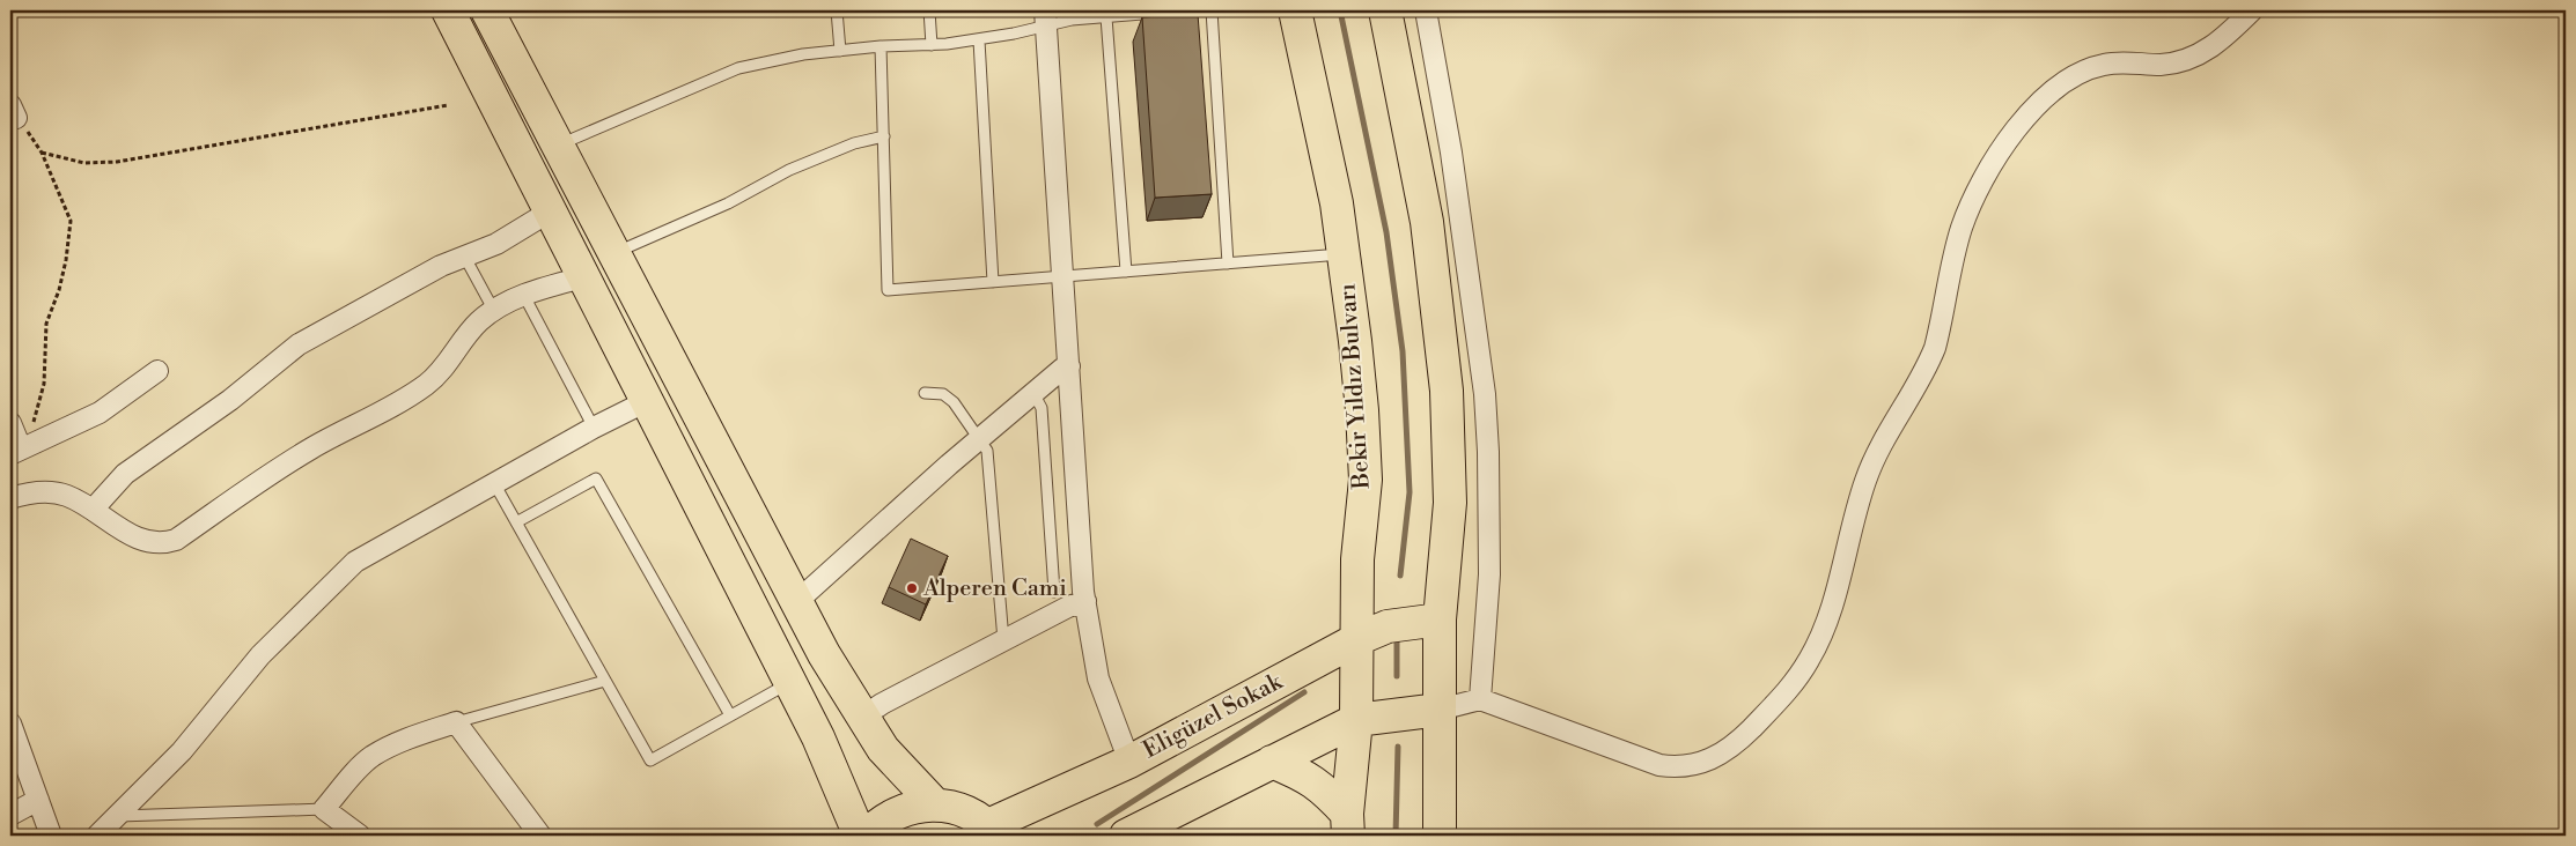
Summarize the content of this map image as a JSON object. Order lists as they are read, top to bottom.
{
  "streets": {
    "main road": ["Bekir Yıldız Bulvarı", "Eligüzel Sokak"]
  },
  "crossings": [
    ["Bekir Yıldız Bulvarı", "Eligüzel Sokak"]
  ],
  "places": ["Alperen Cami"]
}
